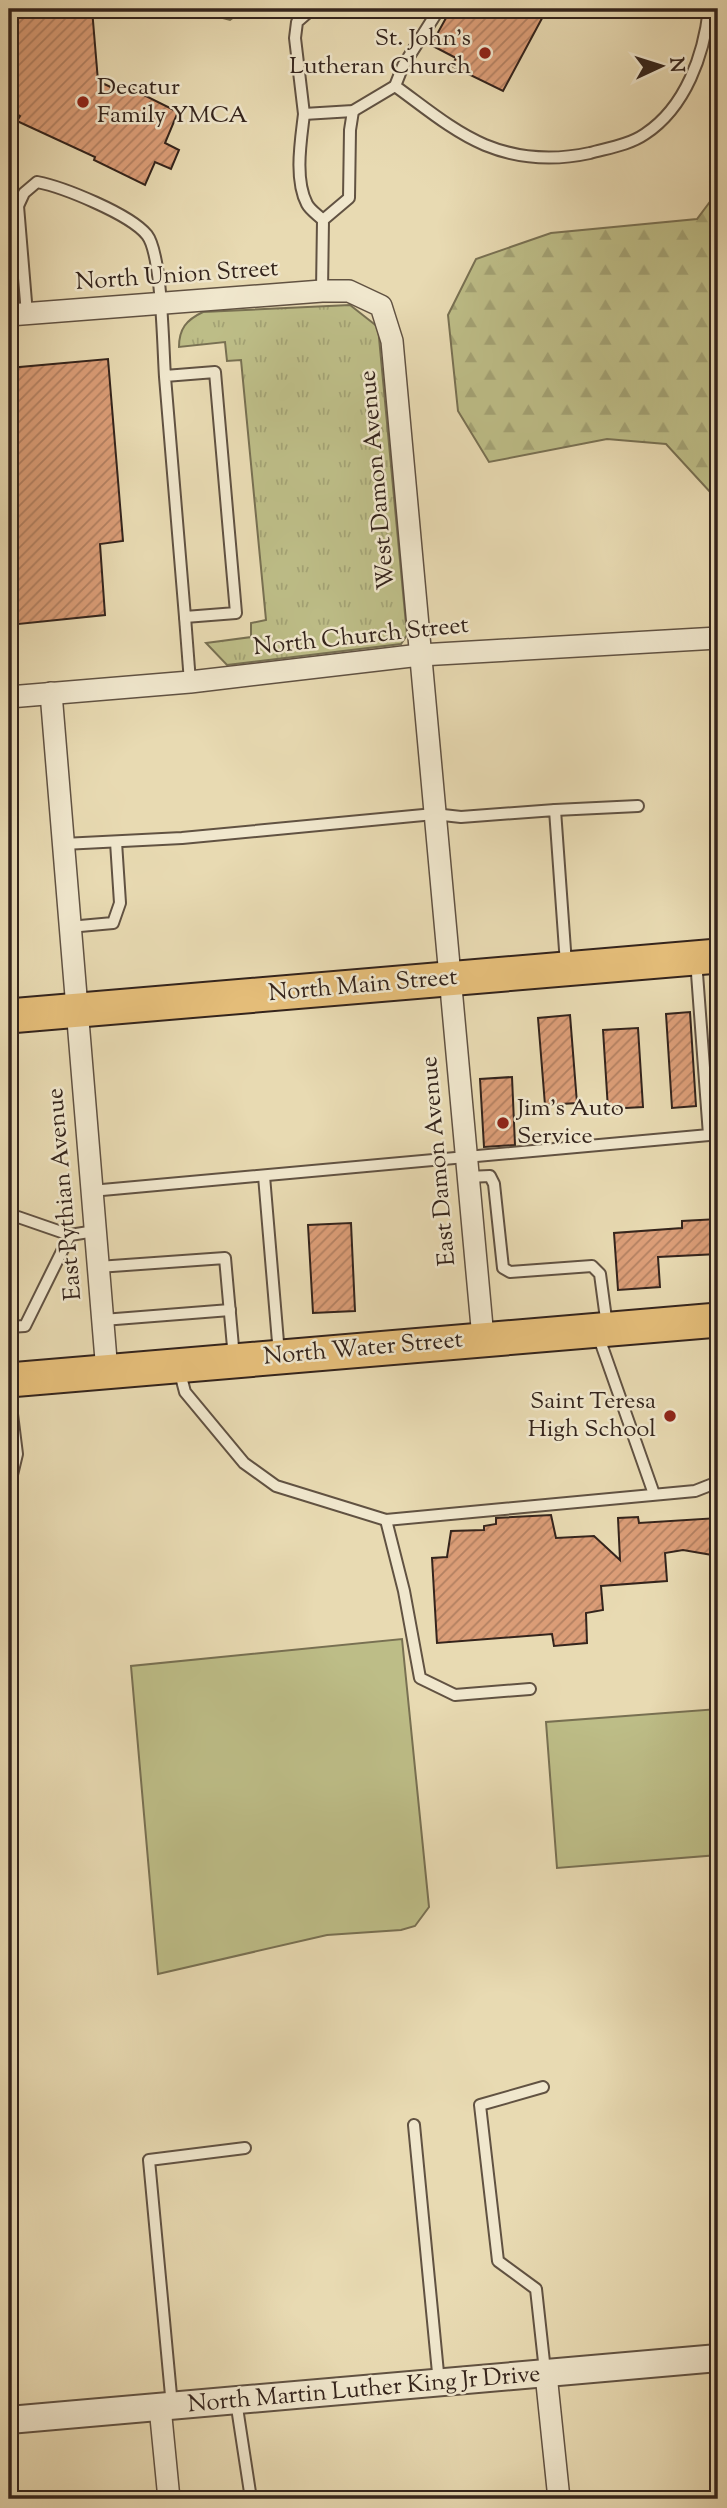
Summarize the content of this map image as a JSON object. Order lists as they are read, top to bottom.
{
  "streets": {
    "main road": ["North Main Street", "North Water Street"],
    "street": [
      "North Union Street",
      "West Damon Avenue",
      "North Church Street",
      "East Damon Avenue",
      "East Pythian Avenue",
      "North Martin Luther King Jr Drive"
    ]
  },
  "crossings": [
    ["North Union Street", "West Damon Avenue"],
    ["West Damon Avenue", "North Church Street"],
    ["West Damon Avenue", "North Main Street"],
    ["West Damon Avenue", "East Damon Avenue"],
    ["North Church Street", "East Pythian Avenue"],
    ["North Main Street", "East Damon Avenue"],
    ["North Main Street", "East Pythian Avenue"],
    ["East Damon Avenue", "North Water Street"],
    ["East Pythian Avenue", "North Water Street"]
  ],
  "places": [
    "St. John's Lutheran Church",
    "Decatur Family YMCA",
    "Jim's Auto Service",
    "Saint Teresa High School"
  ],
  "north": "right"
}
